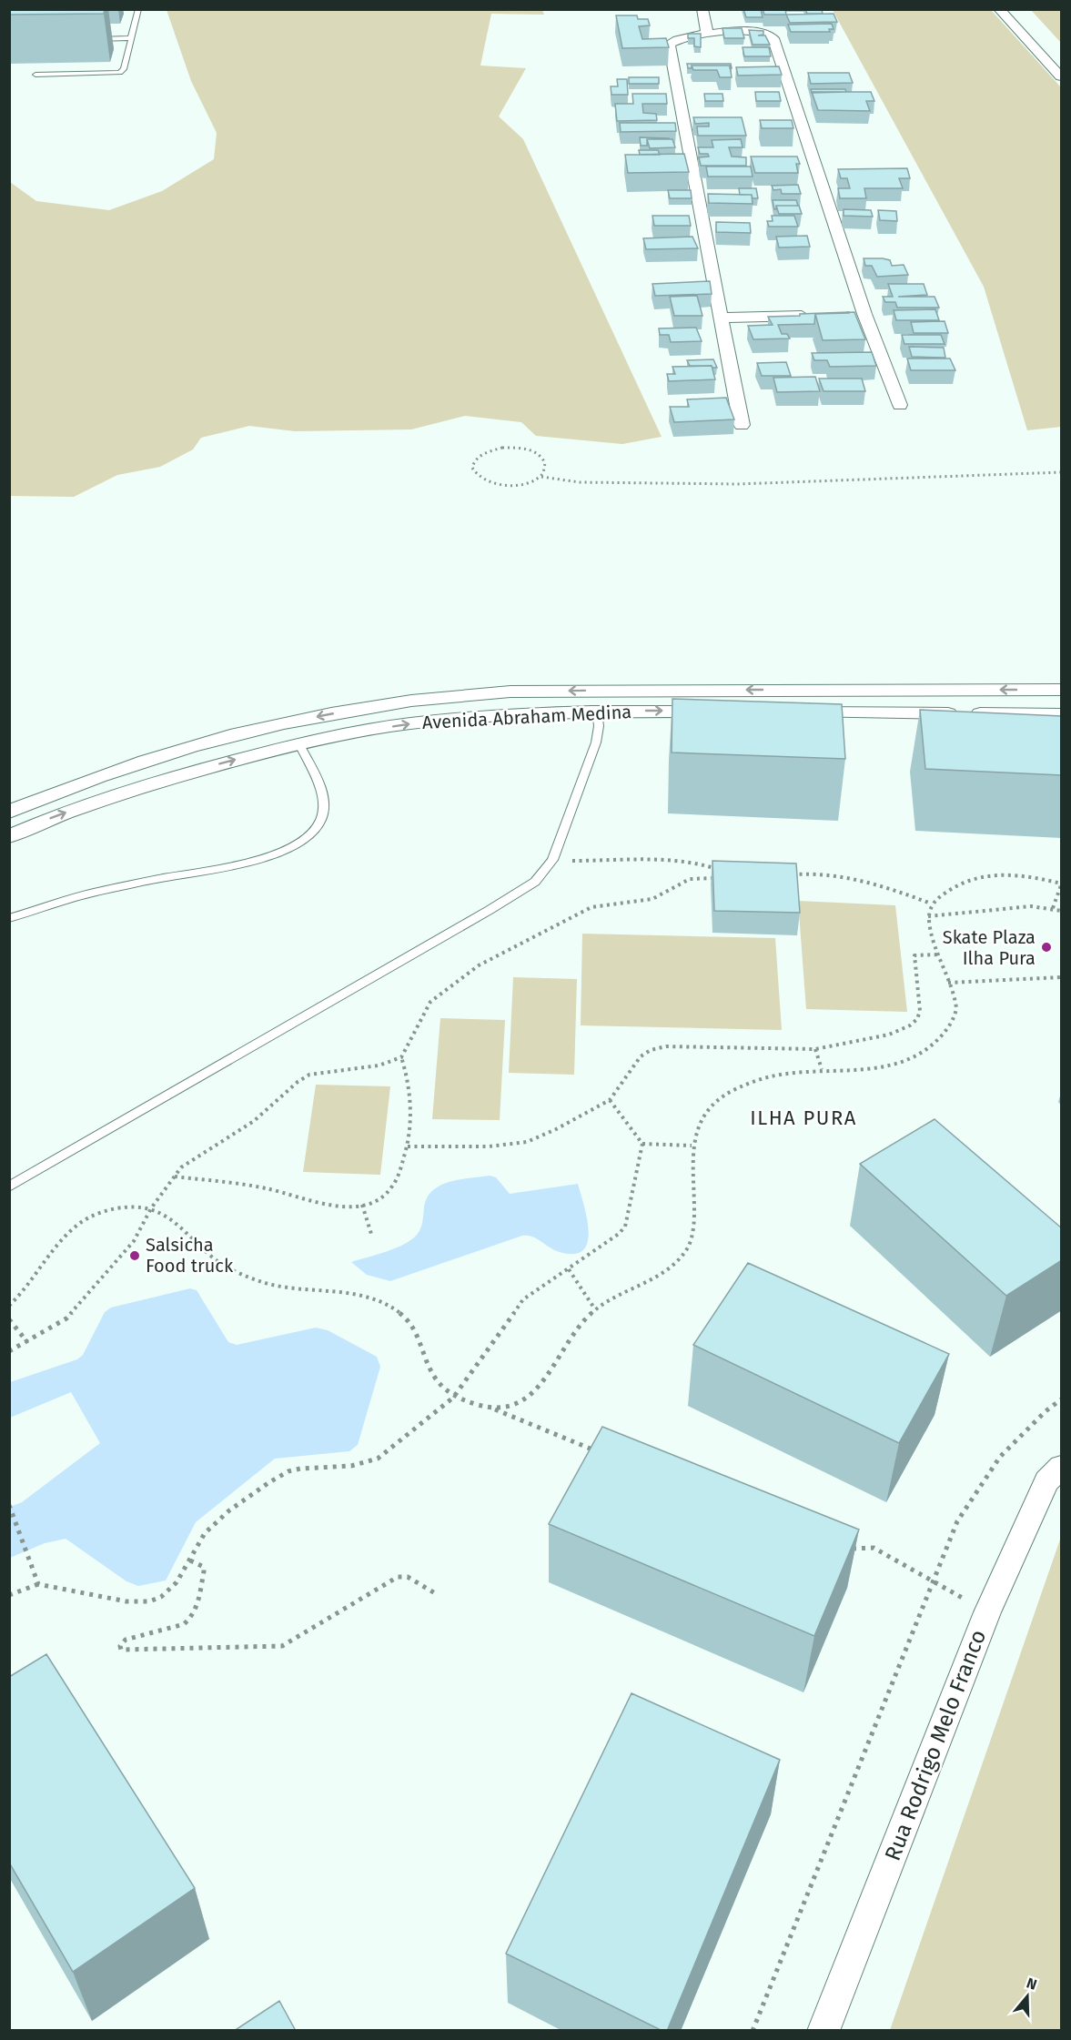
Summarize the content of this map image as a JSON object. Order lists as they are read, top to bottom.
{
  "streets": {
    "street": ["Avenida Abraham Medina", "Rua Rodrigo Melo Franco"]
  },
  "districts": ["ILHA PURA"],
  "places": ["Skate Plaza Ilha Pura", "Salsicha Food truck"],
  "north": "top"
}
